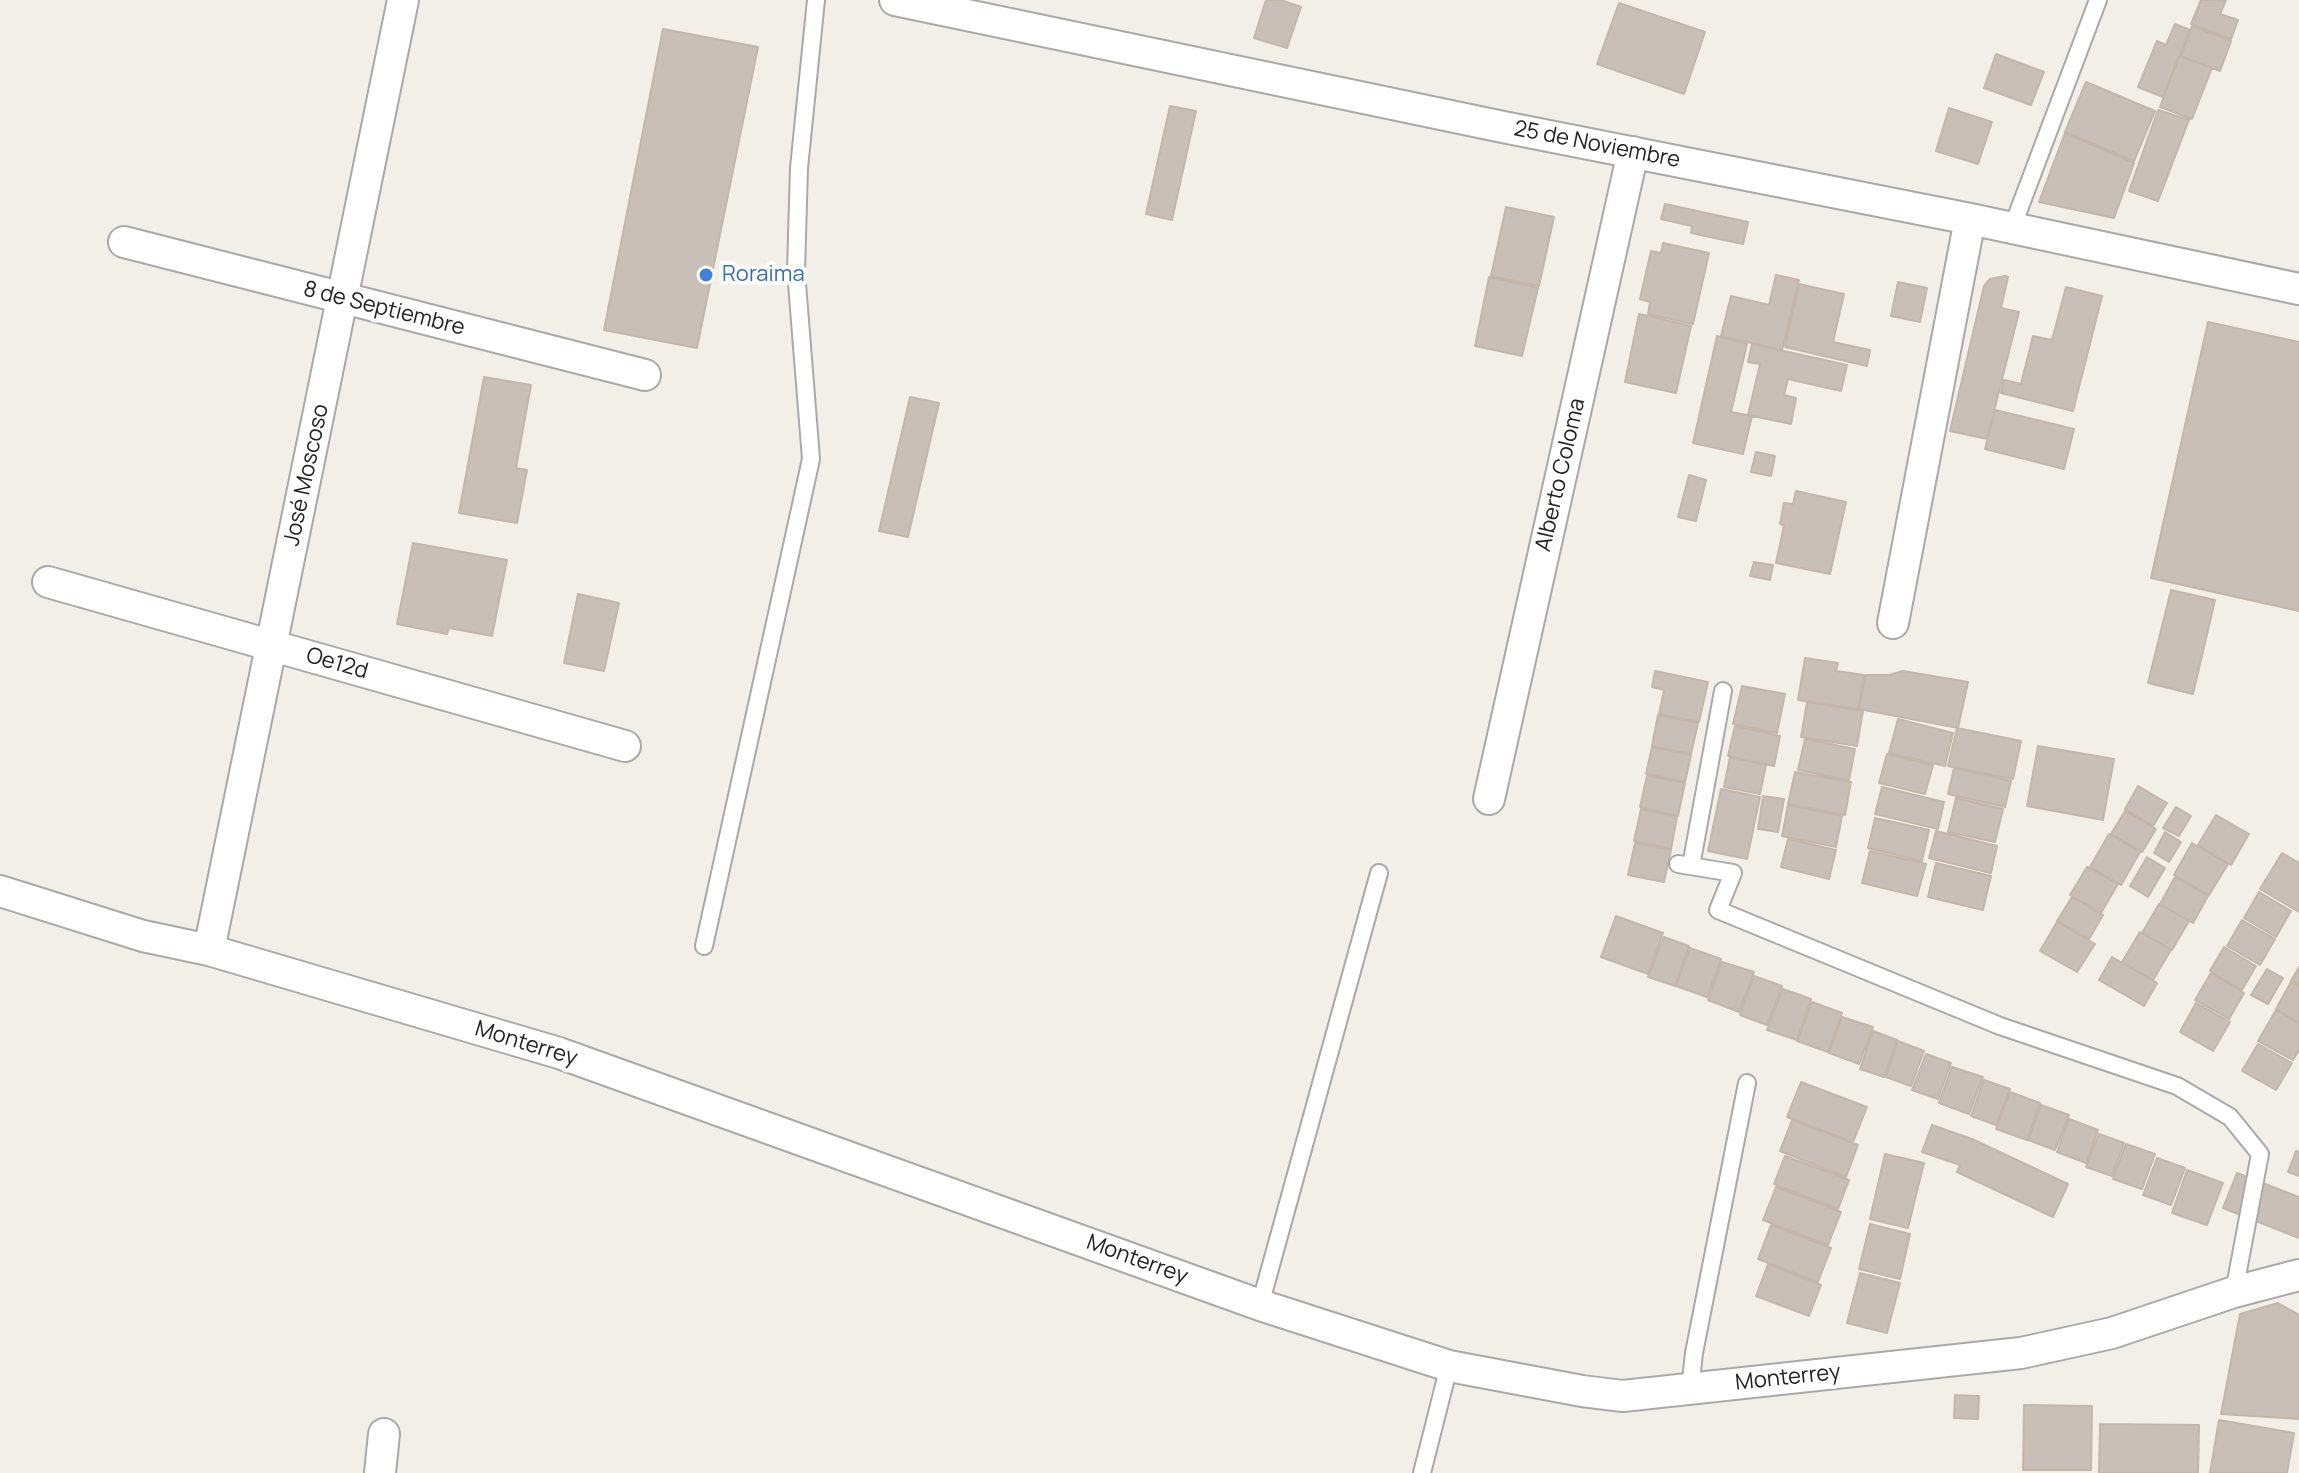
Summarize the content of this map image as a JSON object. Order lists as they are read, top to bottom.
{
  "streets": {
    "street": [
      "25 de Noviembre",
      "8 de Septiembre",
      "José Moscoso",
      "Alberto Coloma",
      "Oe12d",
      "Monterrey"
    ]
  },
  "crossings": [
    ["25 de Noviembre", "Alberto Coloma"],
    ["8 de Septiembre", "José Moscoso"],
    ["José Moscoso", "Oe12d"],
    ["José Moscoso", "Monterrey"]
  ],
  "places": ["Roraima"]
}
